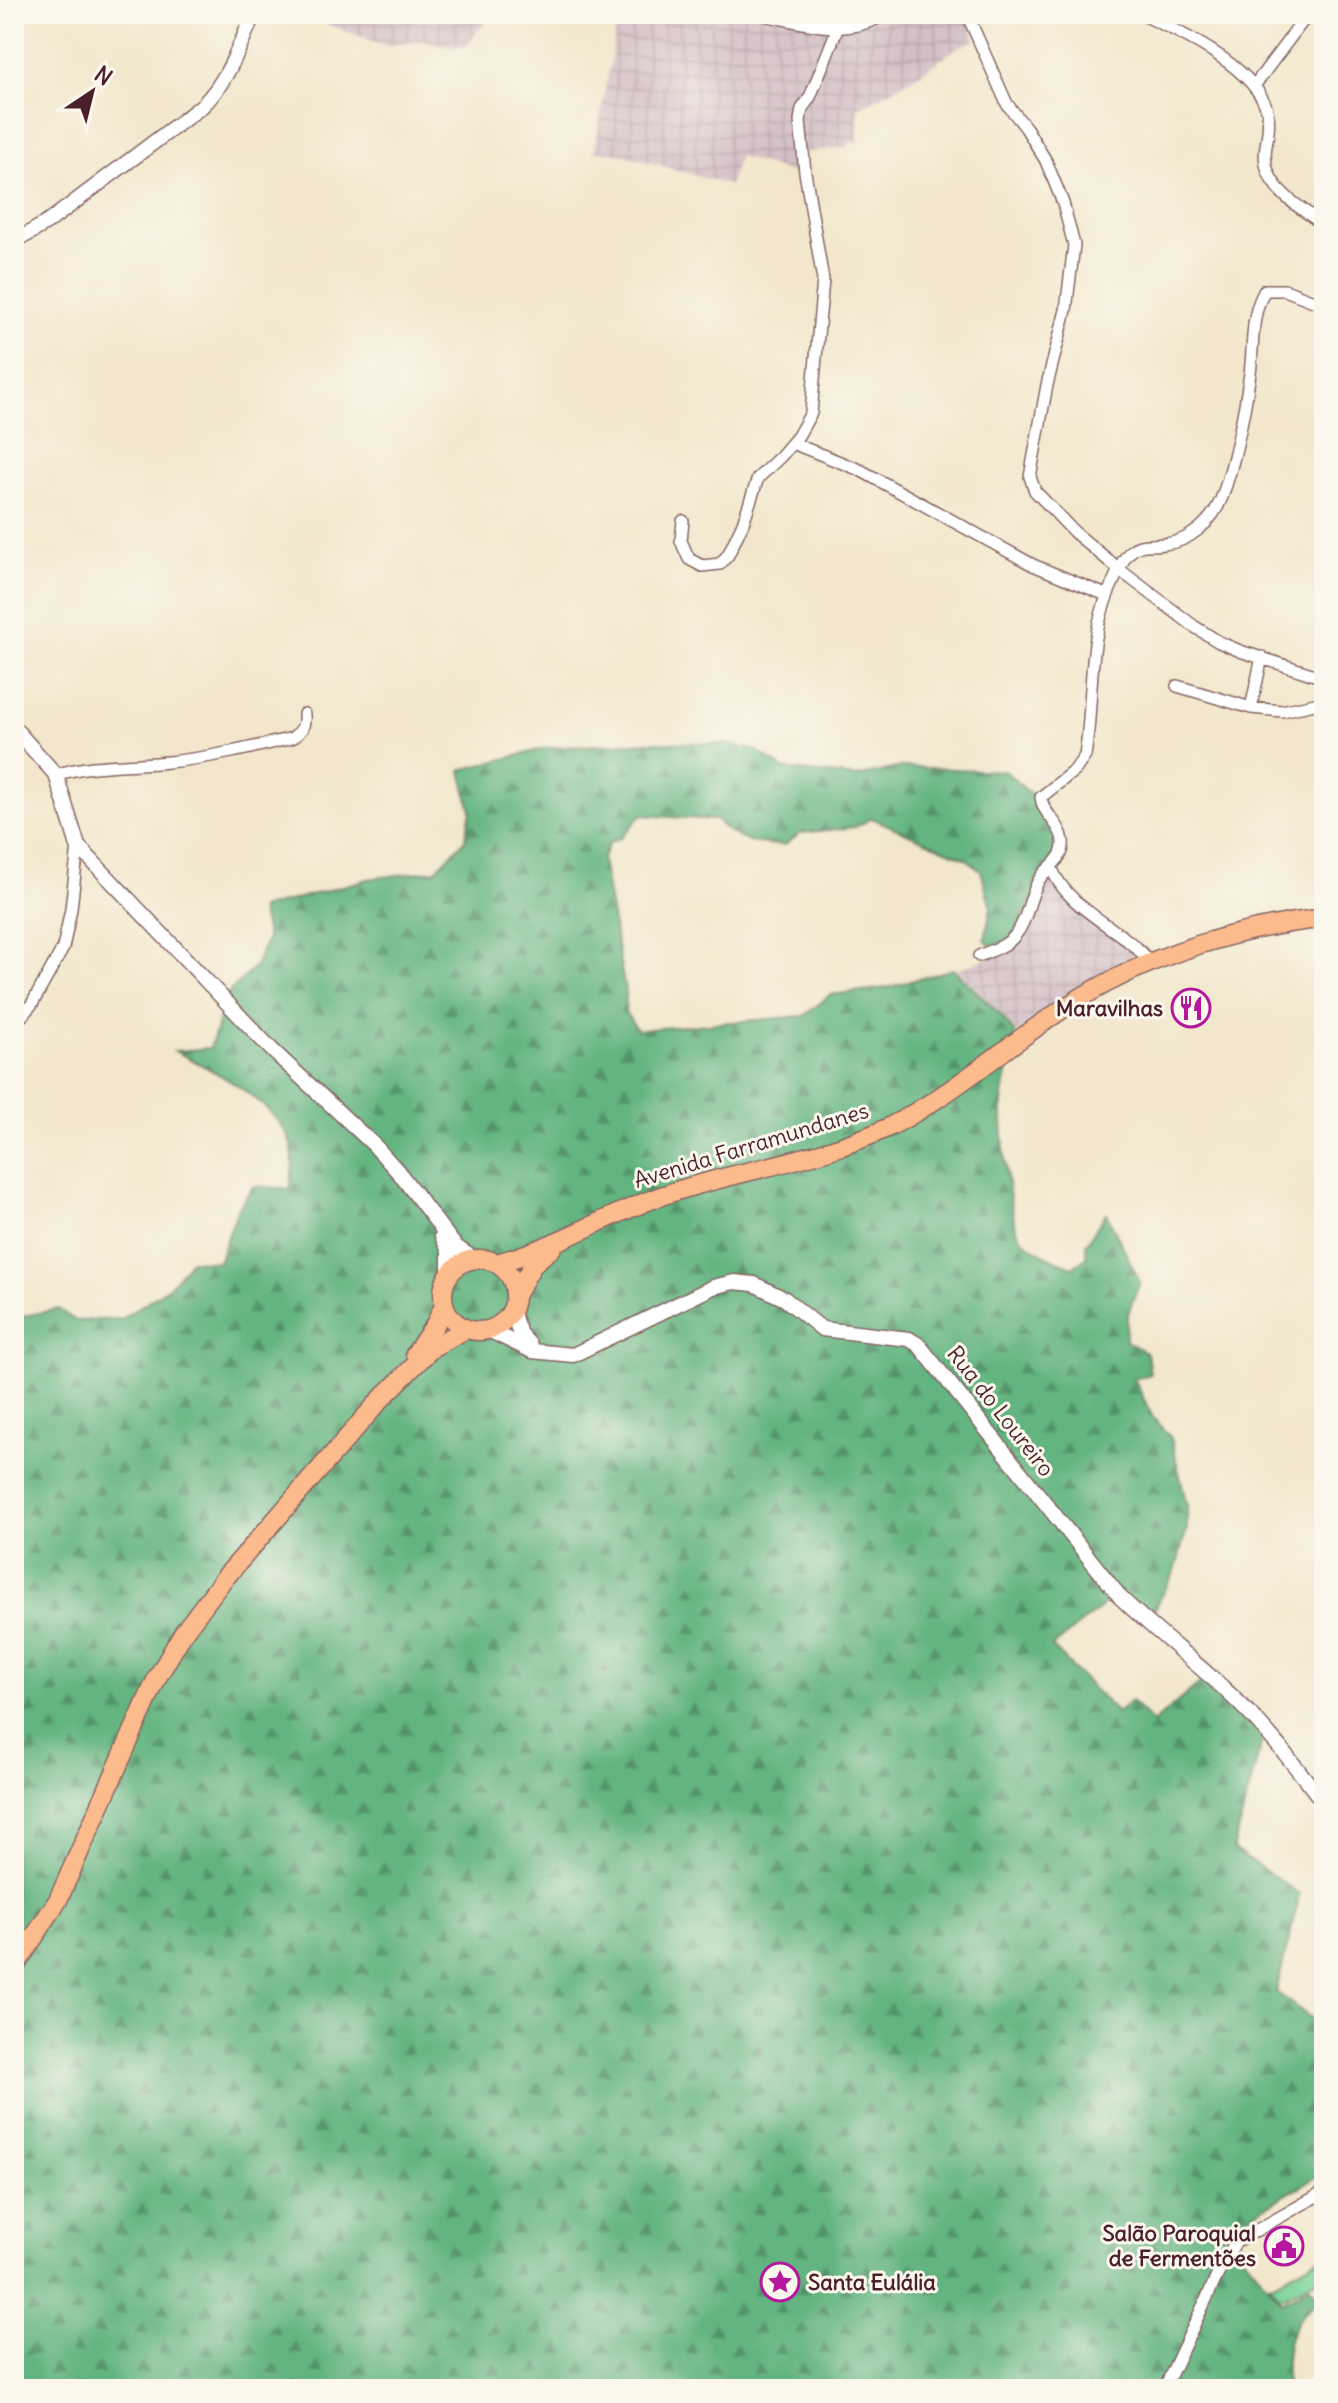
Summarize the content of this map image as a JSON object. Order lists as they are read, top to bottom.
{
  "streets": {
    "main road": ["Avenida Farramundanes"],
    "street": ["Rua do Loureiro"]
  },
  "places": {
    "restaurant": ["Maravilhas"],
    "public building": ["Salão Paroquial de Fermentões"],
    "place": ["Santa Eulália"]
  },
  "north": "top right"
}
